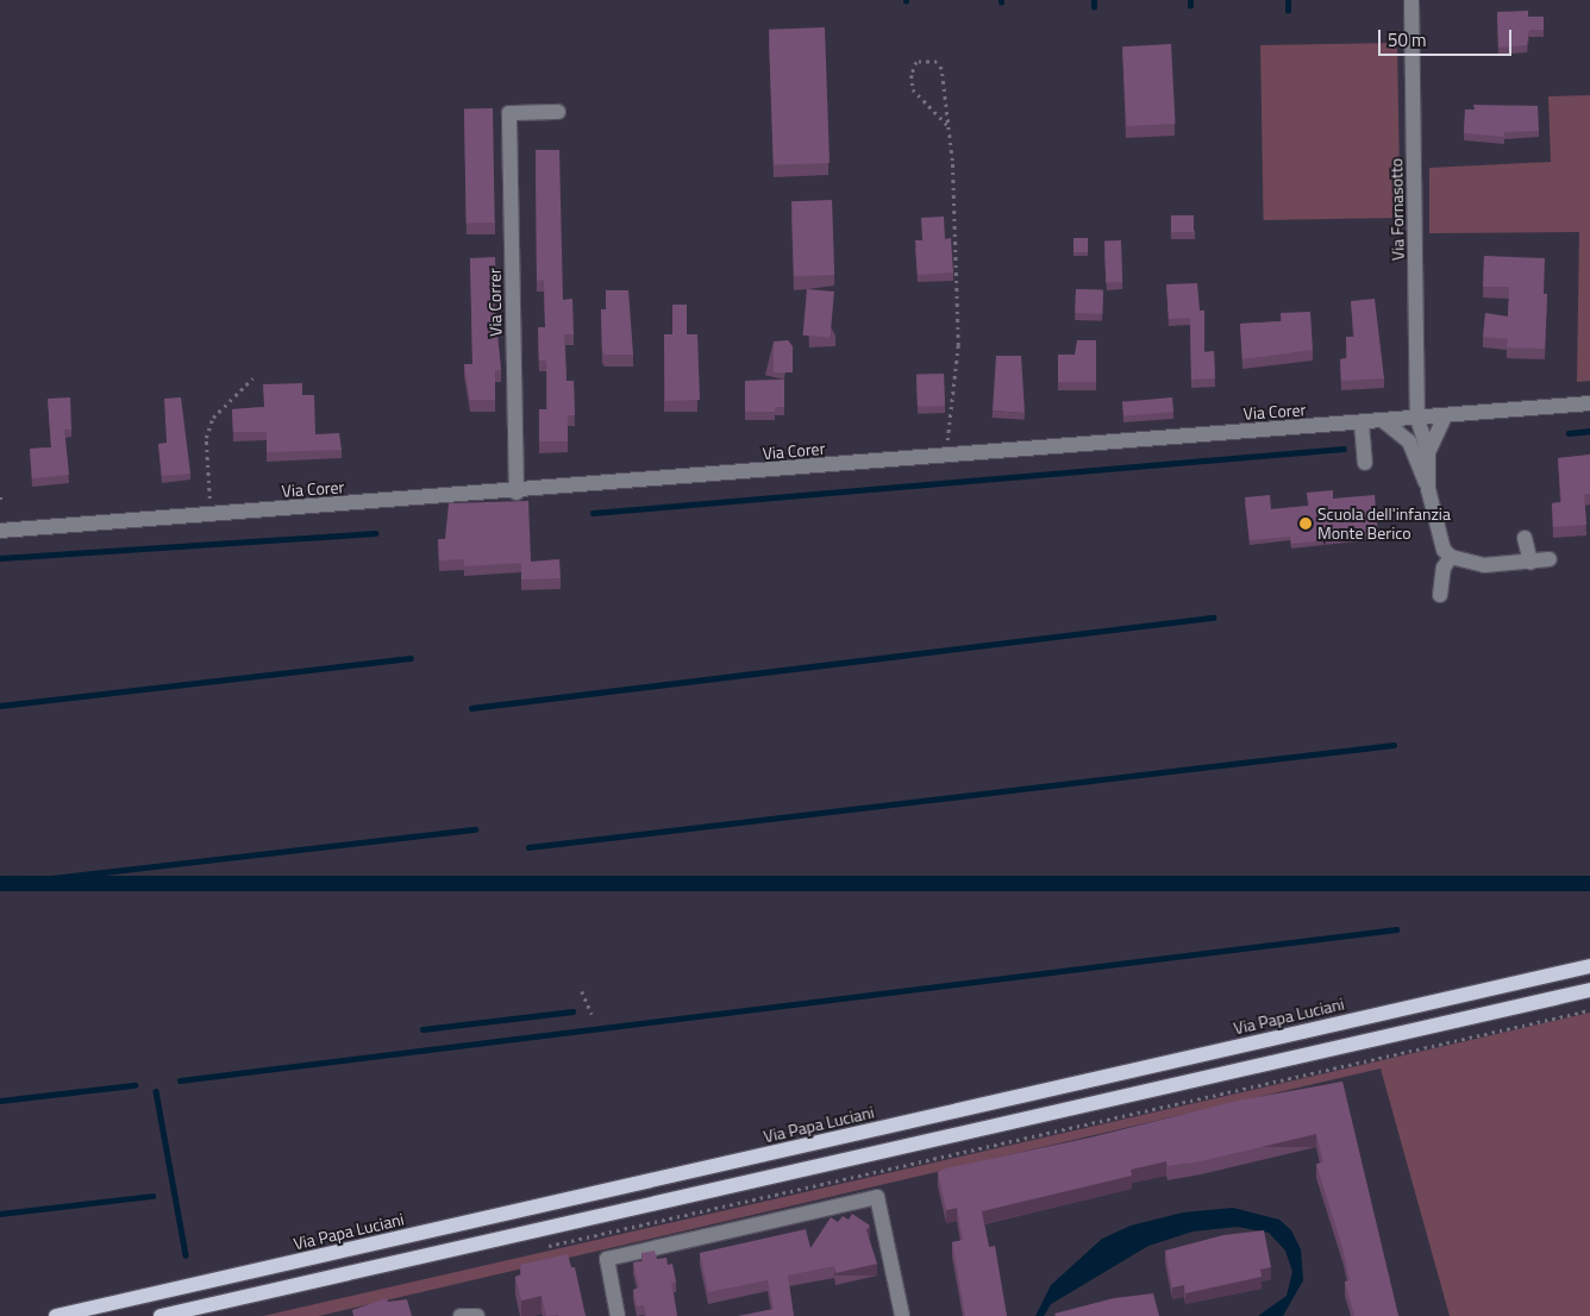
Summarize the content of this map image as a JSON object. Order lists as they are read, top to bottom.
{
  "streets": {
    "main road": ["Via Papa Luciani"],
    "street": ["Via Fornasotto", "Via Correr", "Via Corer"]
  },
  "crossings": [
    ["Via Fornasotto", "Via Corer"],
    ["Via Correr", "Via Corer"]
  ],
  "places": ["Scuola dell'infanzia Monte Berico"],
  "scale_bar": "50 m"
}
